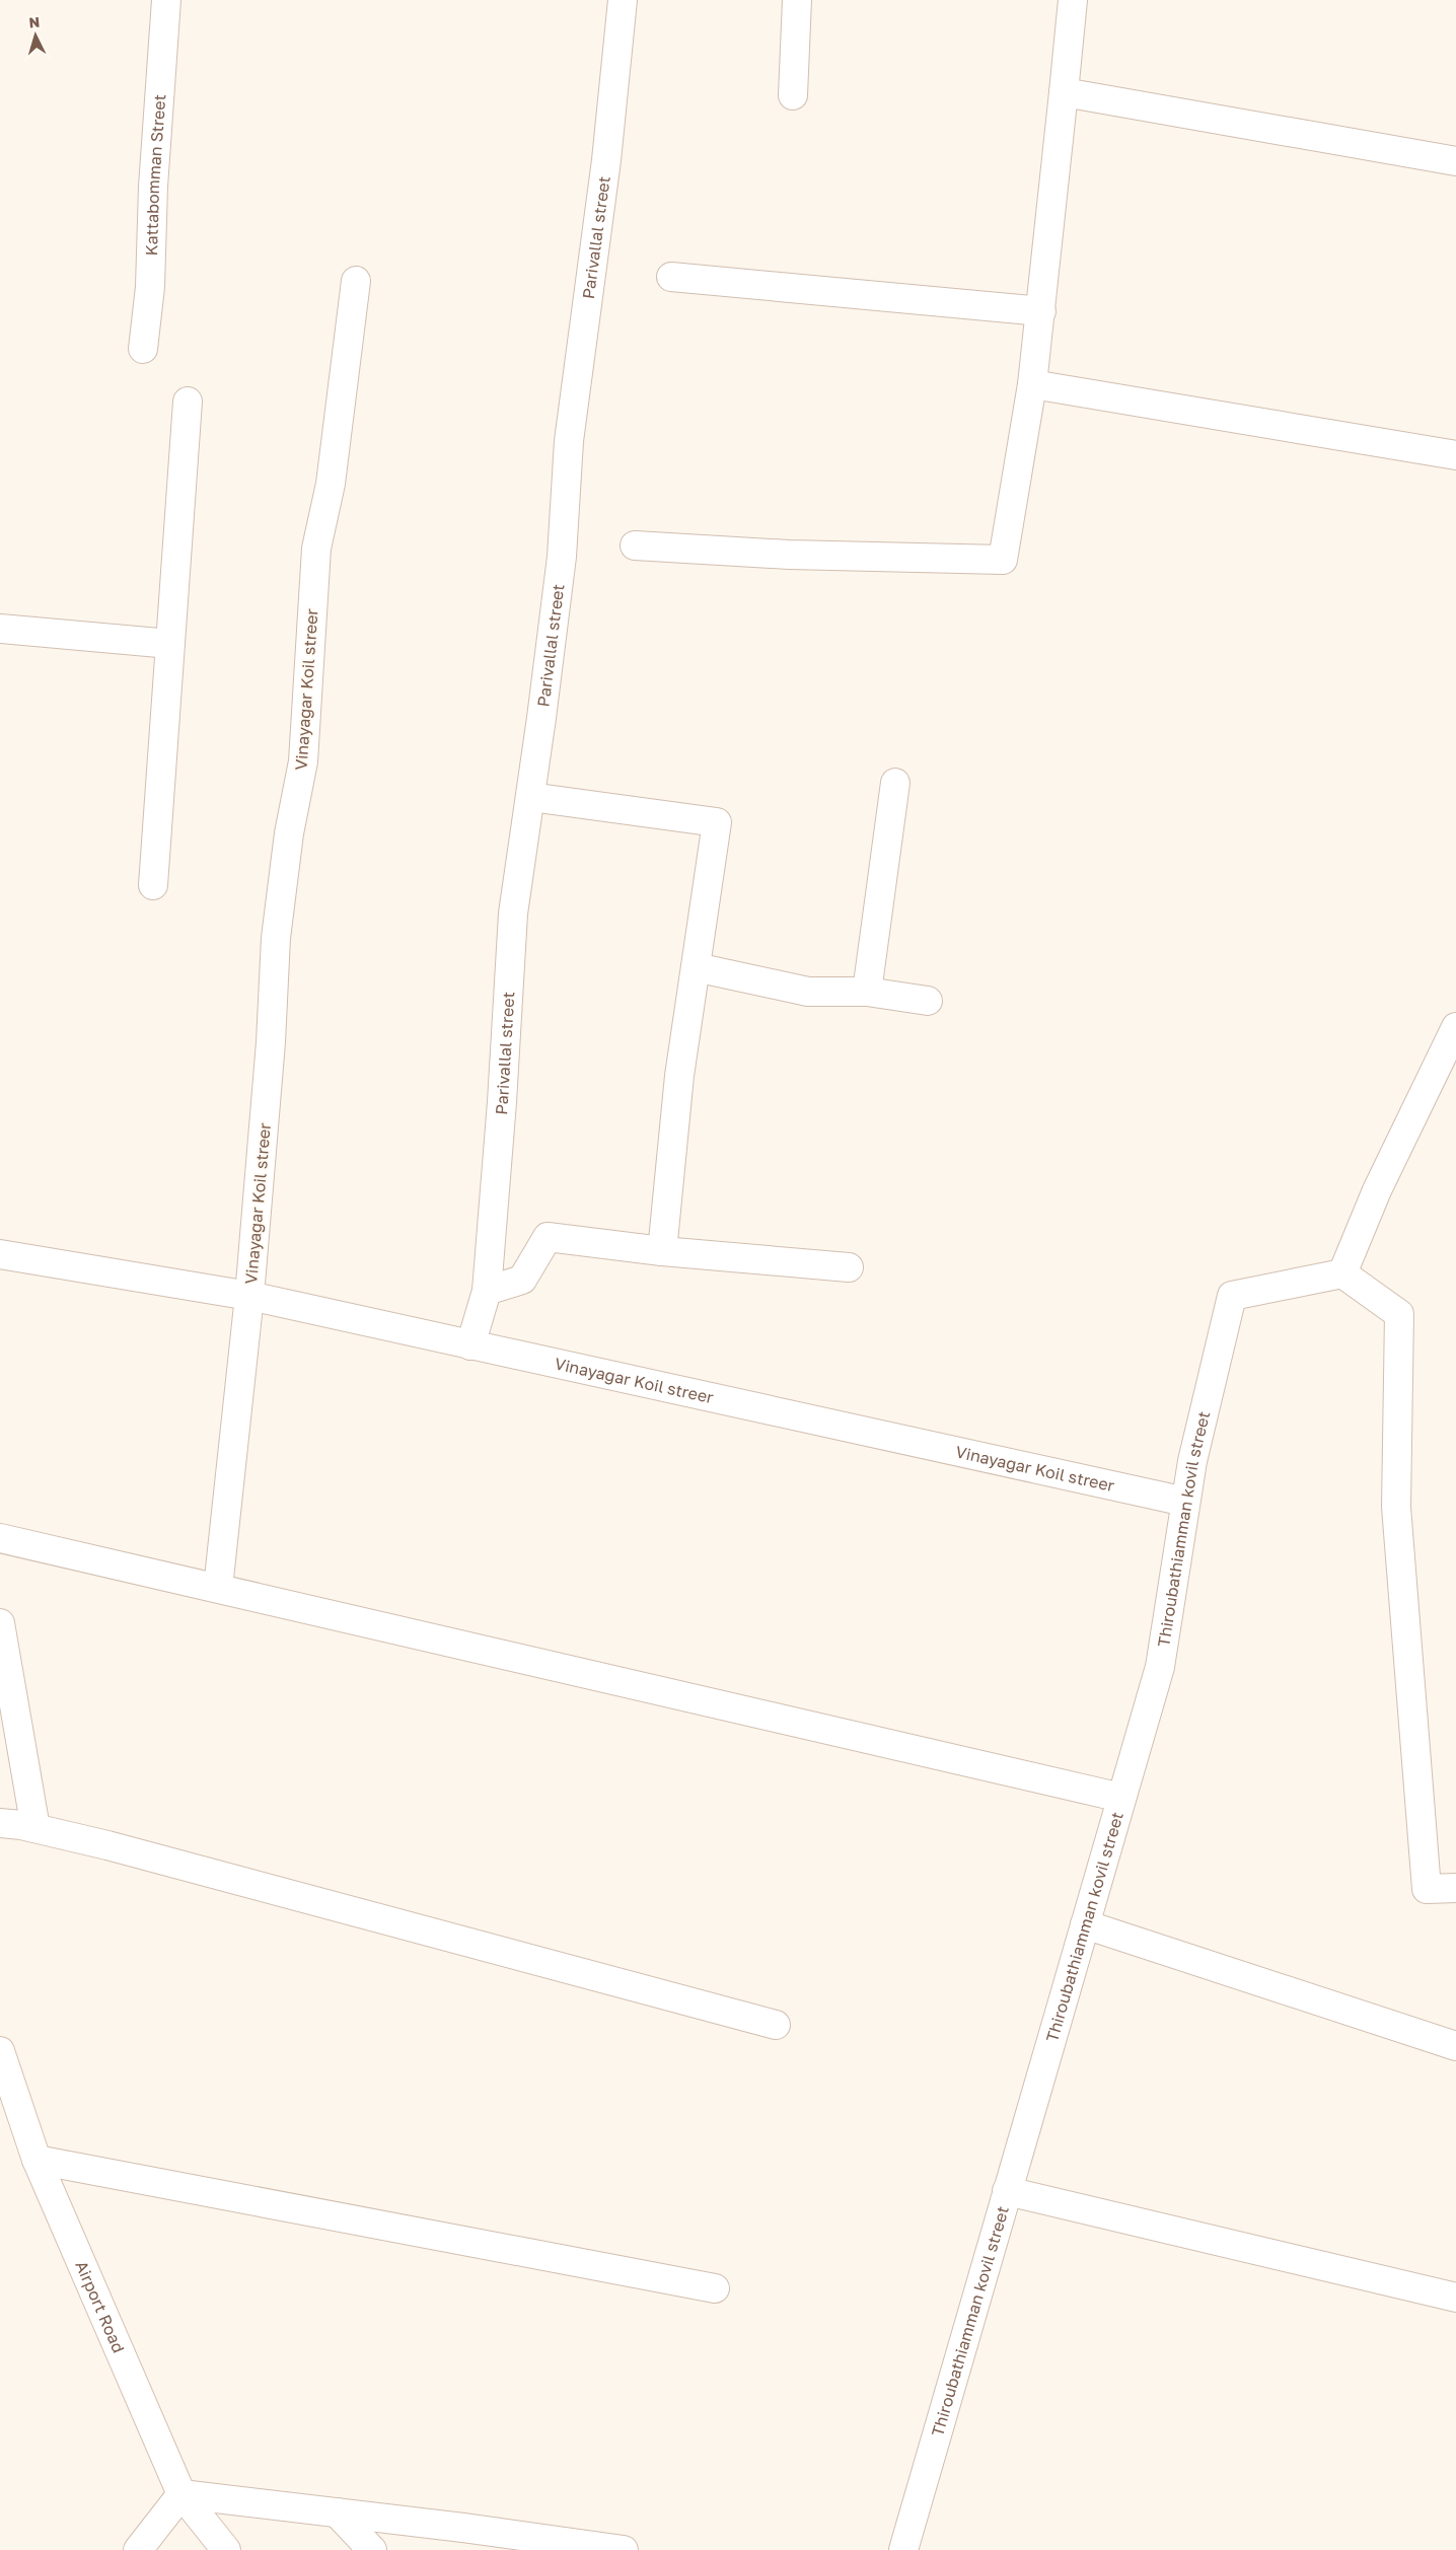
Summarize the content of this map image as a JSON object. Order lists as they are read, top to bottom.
{
  "streets": {
    "street": [
      "Kattabomman Street",
      "Parivallal street",
      "Vinayagar Koil streer",
      "Thiroubathiamman kovil street",
      "Airport Road"
    ]
  },
  "crossings": [
    ["Parivallal street", "Vinayagar Koil streer"],
    ["Vinayagar Koil streer", "Thiroubathiamman kovil street"]
  ],
  "north": "top"
}
